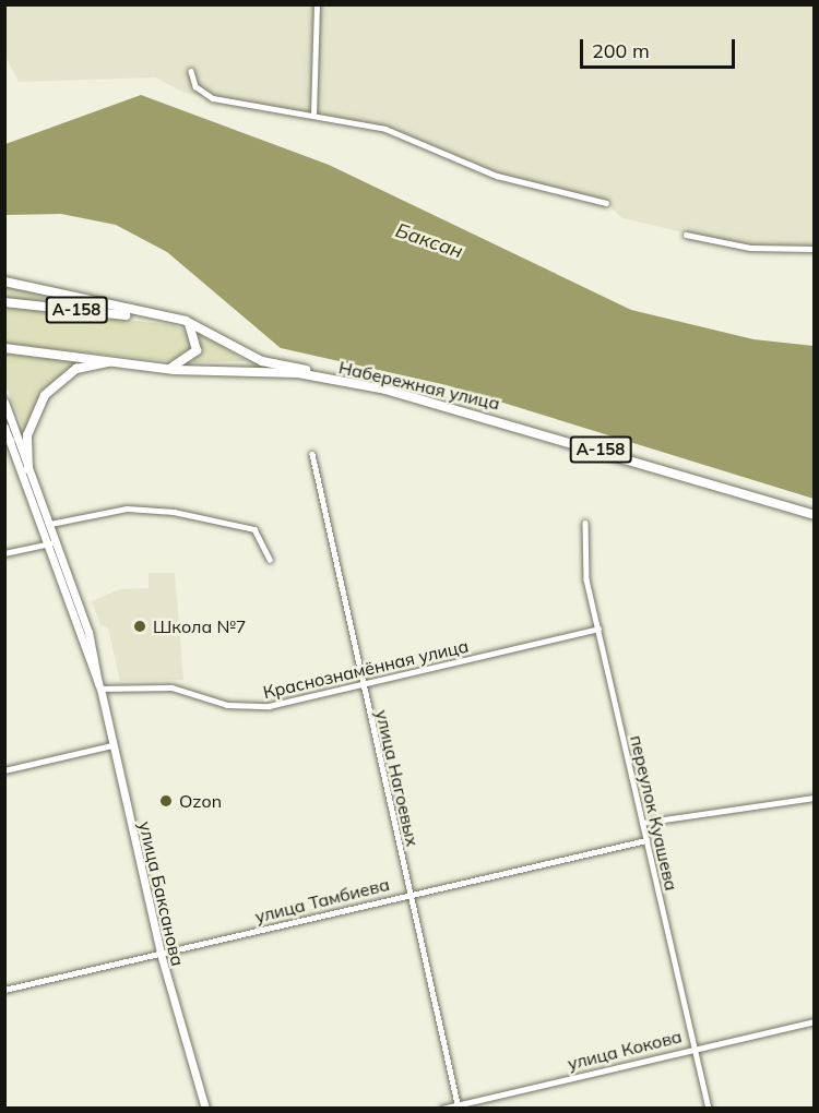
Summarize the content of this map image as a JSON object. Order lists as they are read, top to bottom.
{
  "streets": {
    "main road": ["А-158", "Набережная улица", "улица Баксанова"],
    "street": [
      "Краснознамённая улица",
      "улица Нагоевых",
      "переулок Куашева",
      "улица Тамбиева",
      "улица Кокова"
    ]
  },
  "crossings": [
    ["А-158", "Набережная улица"],
    ["Краснознамённая улица", "улица Нагоевых"],
    ["Краснознамённая улица", "переулок Куашева"],
    ["Краснознамённая улица", "улица Баксанова"],
    ["улица Нагоевых", "улица Тамбиева"],
    ["улица Нагоевых", "улица Кокова"],
    ["переулок Куашева", "улица Тамбиева"],
    ["переулок Куашева", "улица Кокова"],
    ["улица Баксанова", "улица Тамбиева"]
  ],
  "water": ["Баксан"],
  "places": ["Школа №7", "Ozon"],
  "scale_bar": "200 m"
}
